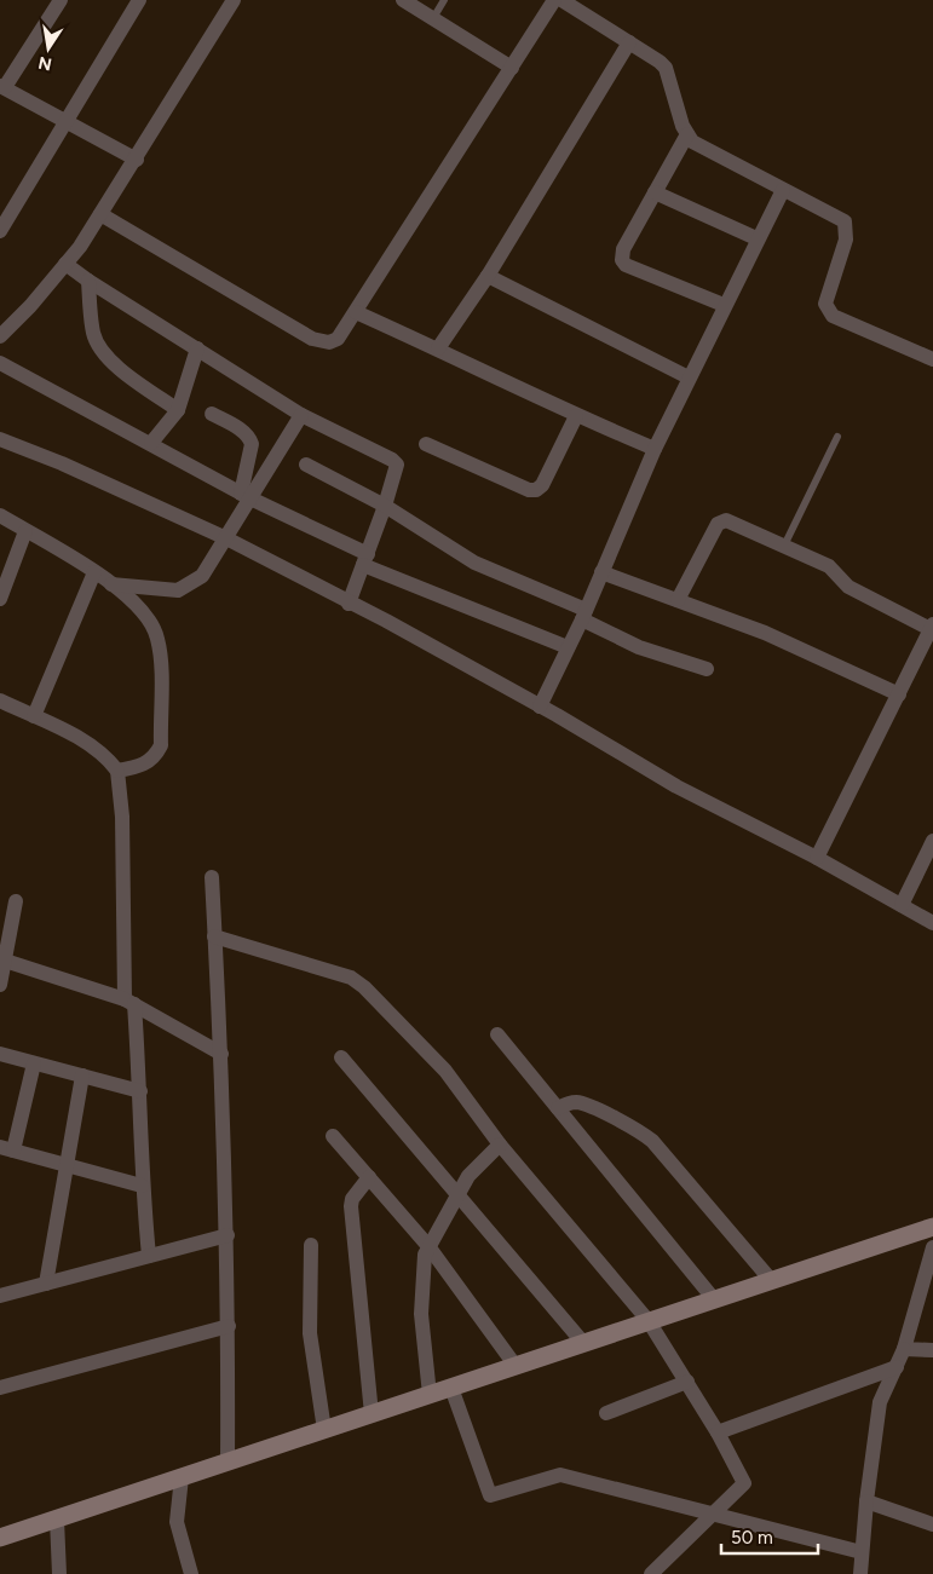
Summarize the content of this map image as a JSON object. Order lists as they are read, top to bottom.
{
  "scale_bar": "50 m",
  "north": "bottom"
}
